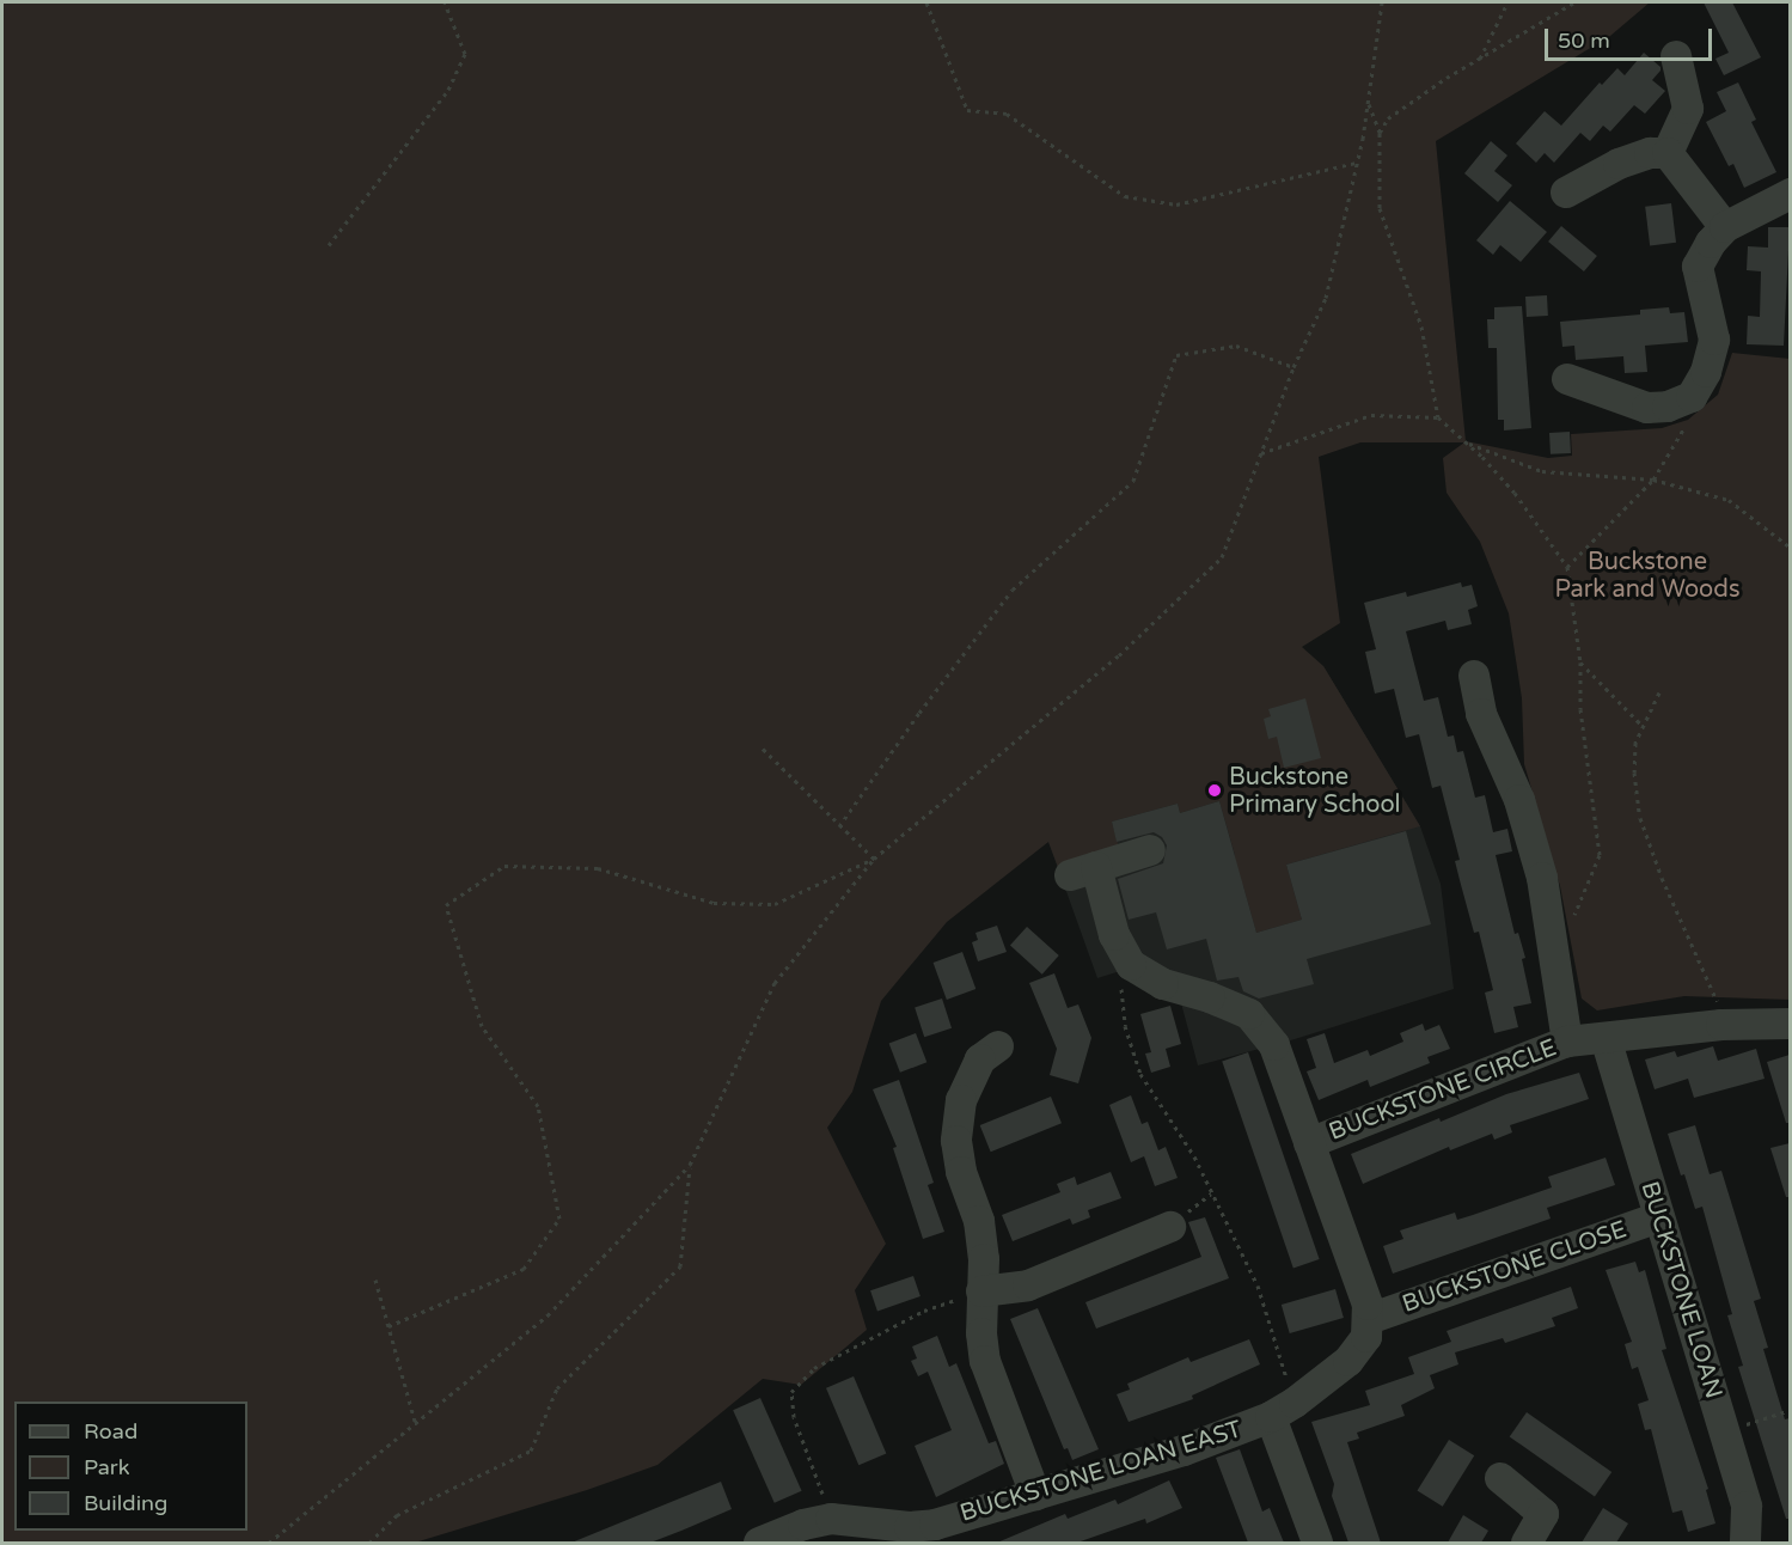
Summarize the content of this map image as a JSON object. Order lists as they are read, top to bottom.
{
  "streets": {
    "street": [
      "BUCKSTONE CIRCLE",
      "BUCKSTONE CLOSE",
      "BUCKSTONE LOAN",
      "BUCKSTONE LOAN EAST"
    ]
  },
  "crossings": [
    ["BUCKSTONE CIRCLE", "BUCKSTONE LOAN"],
    ["BUCKSTONE CLOSE", "BUCKSTONE LOAN"],
    ["BUCKSTONE CLOSE", "BUCKSTONE LOAN EAST"]
  ],
  "parks": ["Buckstone Park and Woods"],
  "places": ["Buckstone Primary School"],
  "legend": ["Road", "Park", "Building"],
  "scale_bar": "50 m"
}
